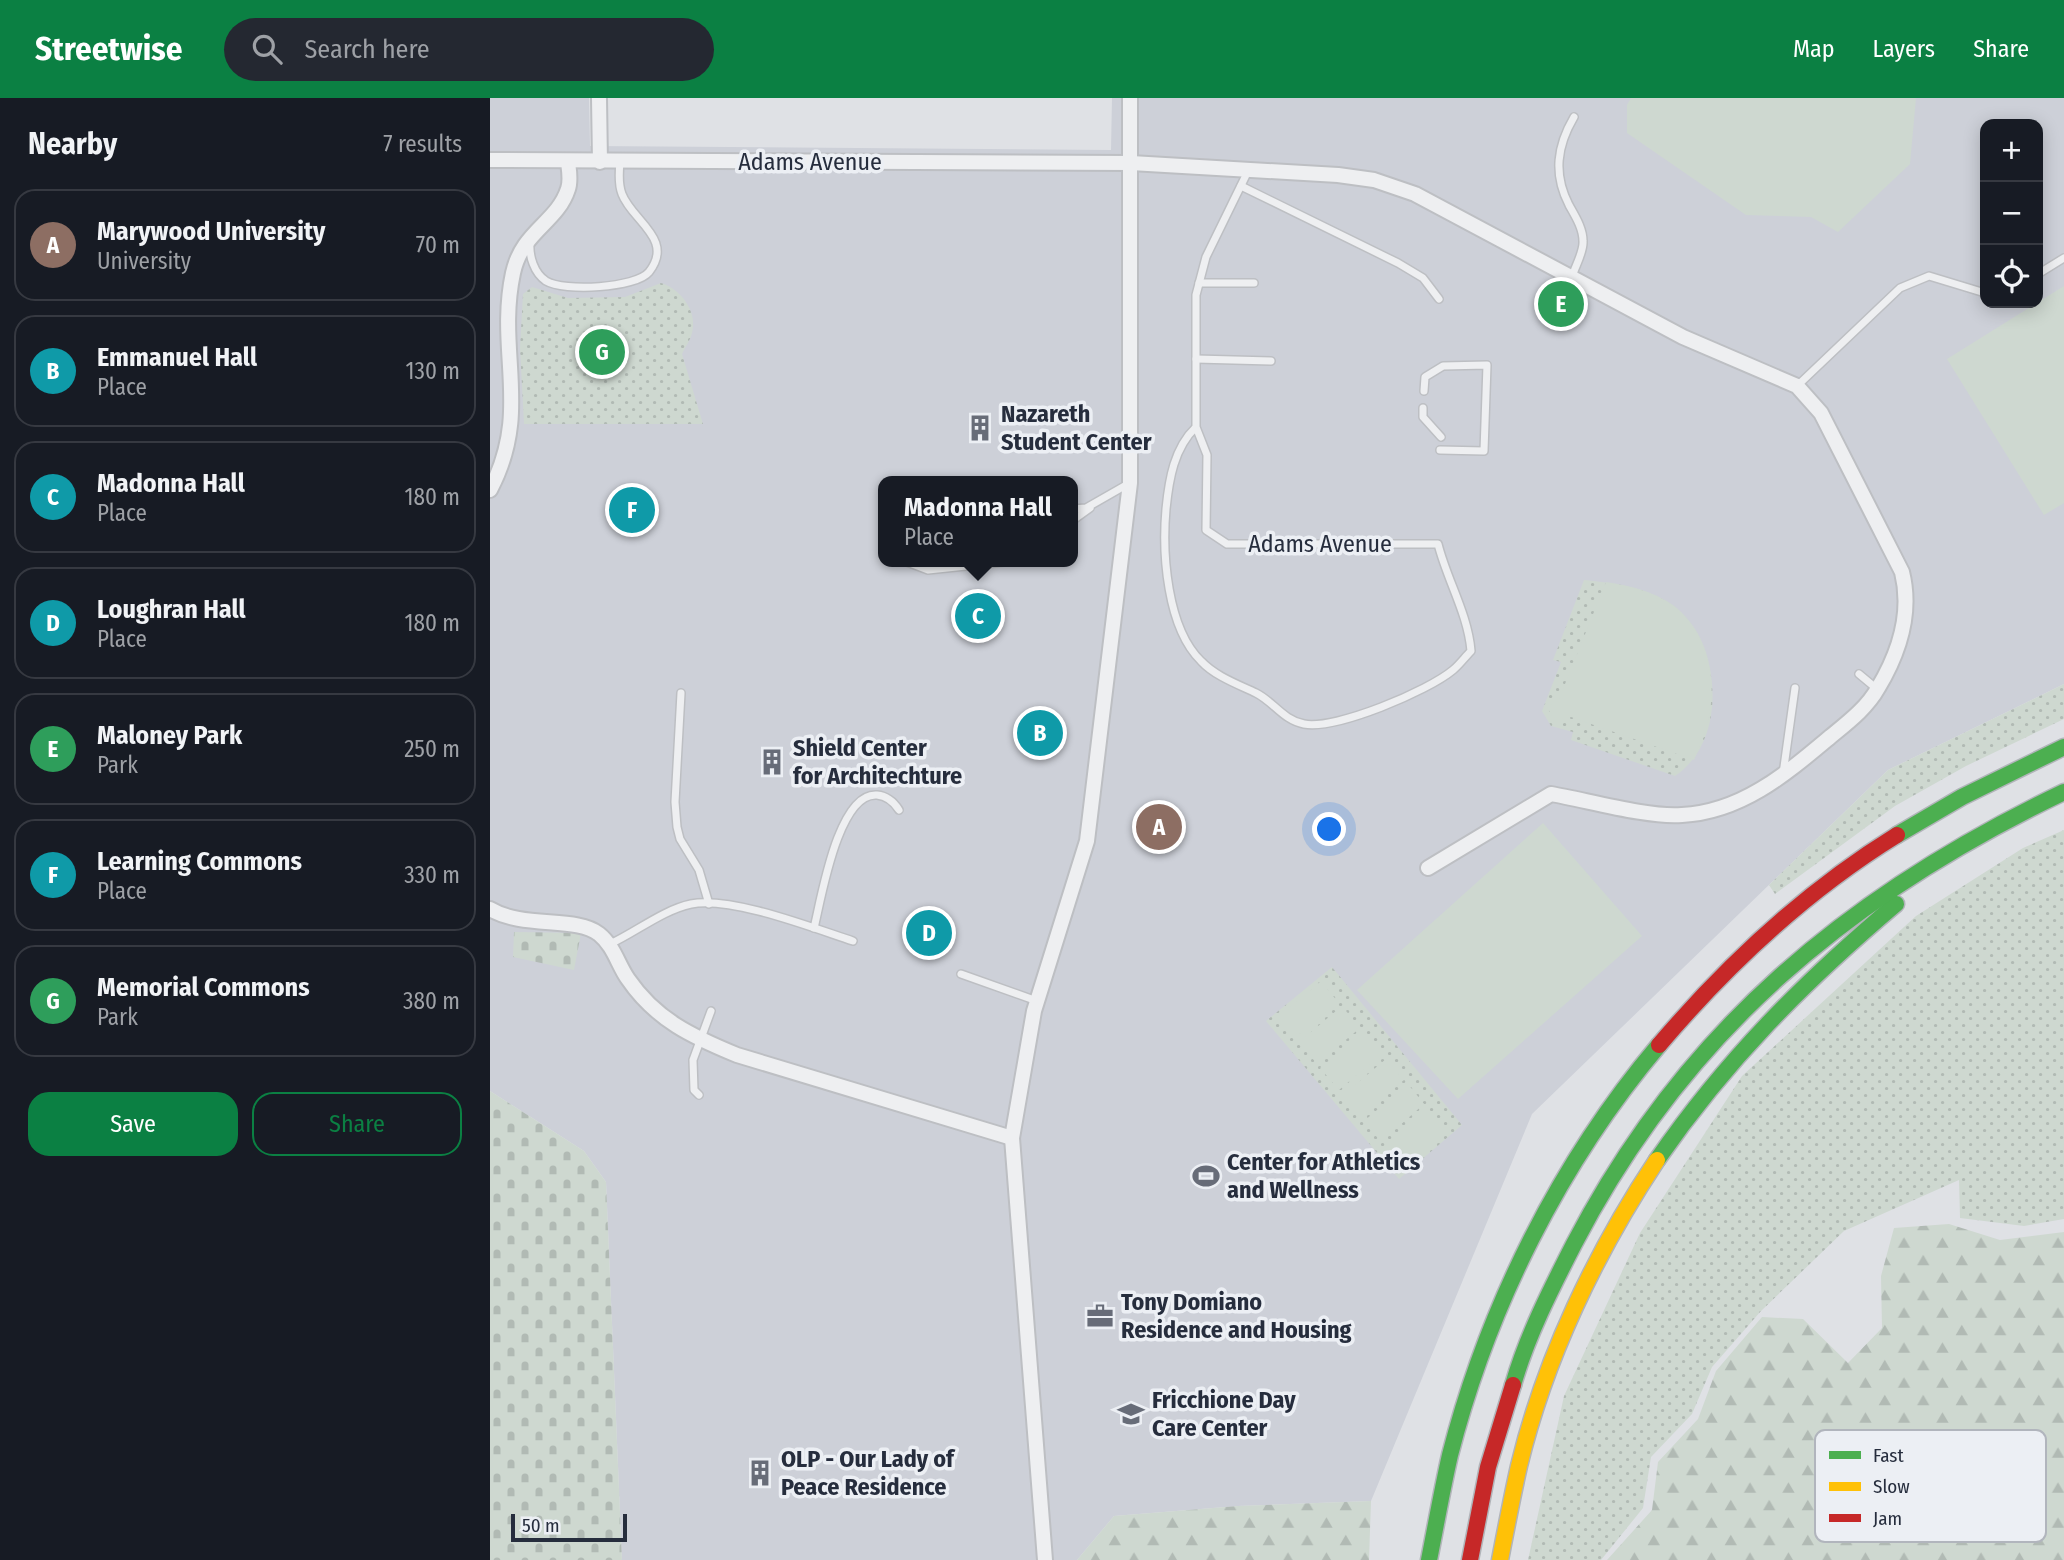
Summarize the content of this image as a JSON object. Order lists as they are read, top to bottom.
{
  "streets": {
    "street": ["Adams Avenue"]
  },
  "places": {
    "building": ["Nazareth Student Center", "Shield Center for Architechture", "OLP - Our Lady of Peace Residence"],
    "sports": ["Center for Athletics and Wellness"],
    "office": ["Tony Domiano Residence and Housing"],
    "school or university": ["Fricchione Day Care Center"]
  },
  "legend": ["Fast", "Slow", "Jam"],
  "scale_bar": "50 m",
  "page": {
    "header": "Streetwise",
    "search": "Search here",
    "nav": ["Map", "Layers", "Share"],
    "heading": ["Nearby", "7 results"],
    "map_buttons": ["+", "−"],
    "list": [
      {
        "mark": "A",
        "name": "Marywood University",
        "note": "University",
        "value": "70 m"
      },
      {
        "mark": "B",
        "name": "Emmanuel Hall",
        "note": "Place",
        "value": "130 m"
      },
      {
        "mark": "C",
        "name": "Madonna Hall",
        "note": "Place",
        "value": "180 m"
      },
      {
        "mark": "D",
        "name": "Loughran Hall",
        "note": "Place",
        "value": "180 m"
      },
      {
        "mark": "E",
        "name": "Maloney Park",
        "note": "Park",
        "value": "250 m"
      },
      {
        "mark": "F",
        "name": "Learning Commons",
        "note": "Place",
        "value": "330 m"
      },
      {
        "mark": "G",
        "name": "Memorial Commons",
        "note": "Park",
        "value": "380 m"
      }
    ],
    "pins": [
      "E",
      "G",
      "F",
      "C",
      "B",
      "A",
      "D"
    ],
    "popup": ["Madonna Hall", "Place"],
    "buttons": ["Save", "Share"],
    "scale": "50 m"
  }
}
